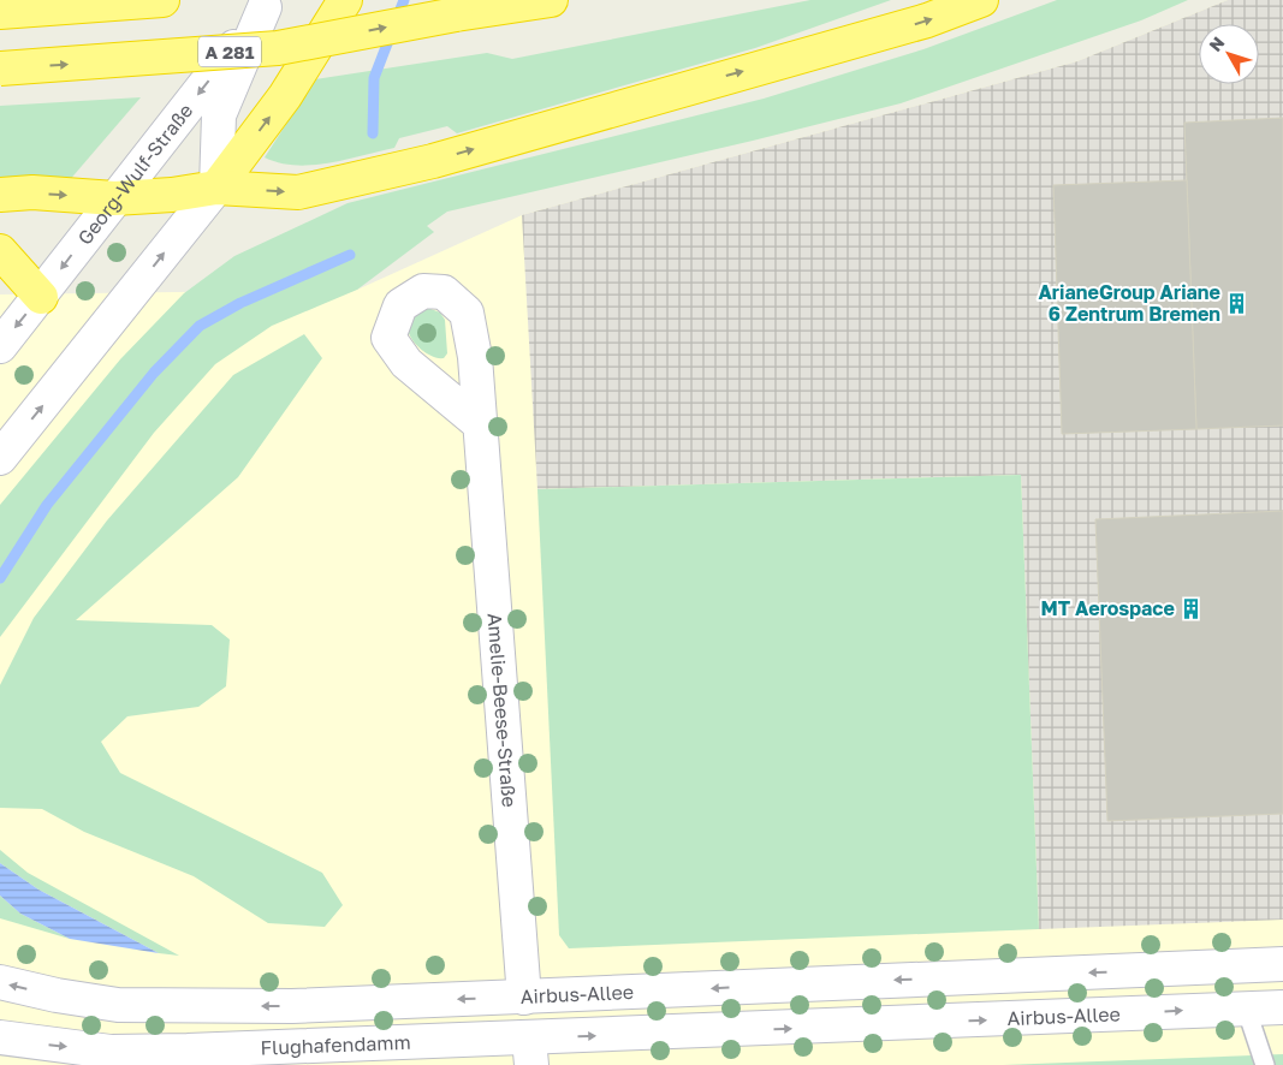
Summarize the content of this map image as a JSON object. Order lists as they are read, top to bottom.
{
  "streets": {
    "highway": ["A 281"],
    "street": [
      "Georg-Wulf-Straße",
      "Amelie-Beese-Straße",
      "Airbus-Allee",
      "Flughafendamm"
    ]
  },
  "crossings": [
    ["Amelie-Beese-Straße", "Airbus-Allee"],
    ["Airbus-Allee", "Flughafendamm"]
  ],
  "places": {
    "building": ["ArianeGroup Ariane 6 Zentrum Bremen", "MT Aerospace"]
  },
  "north": "top left"
}
